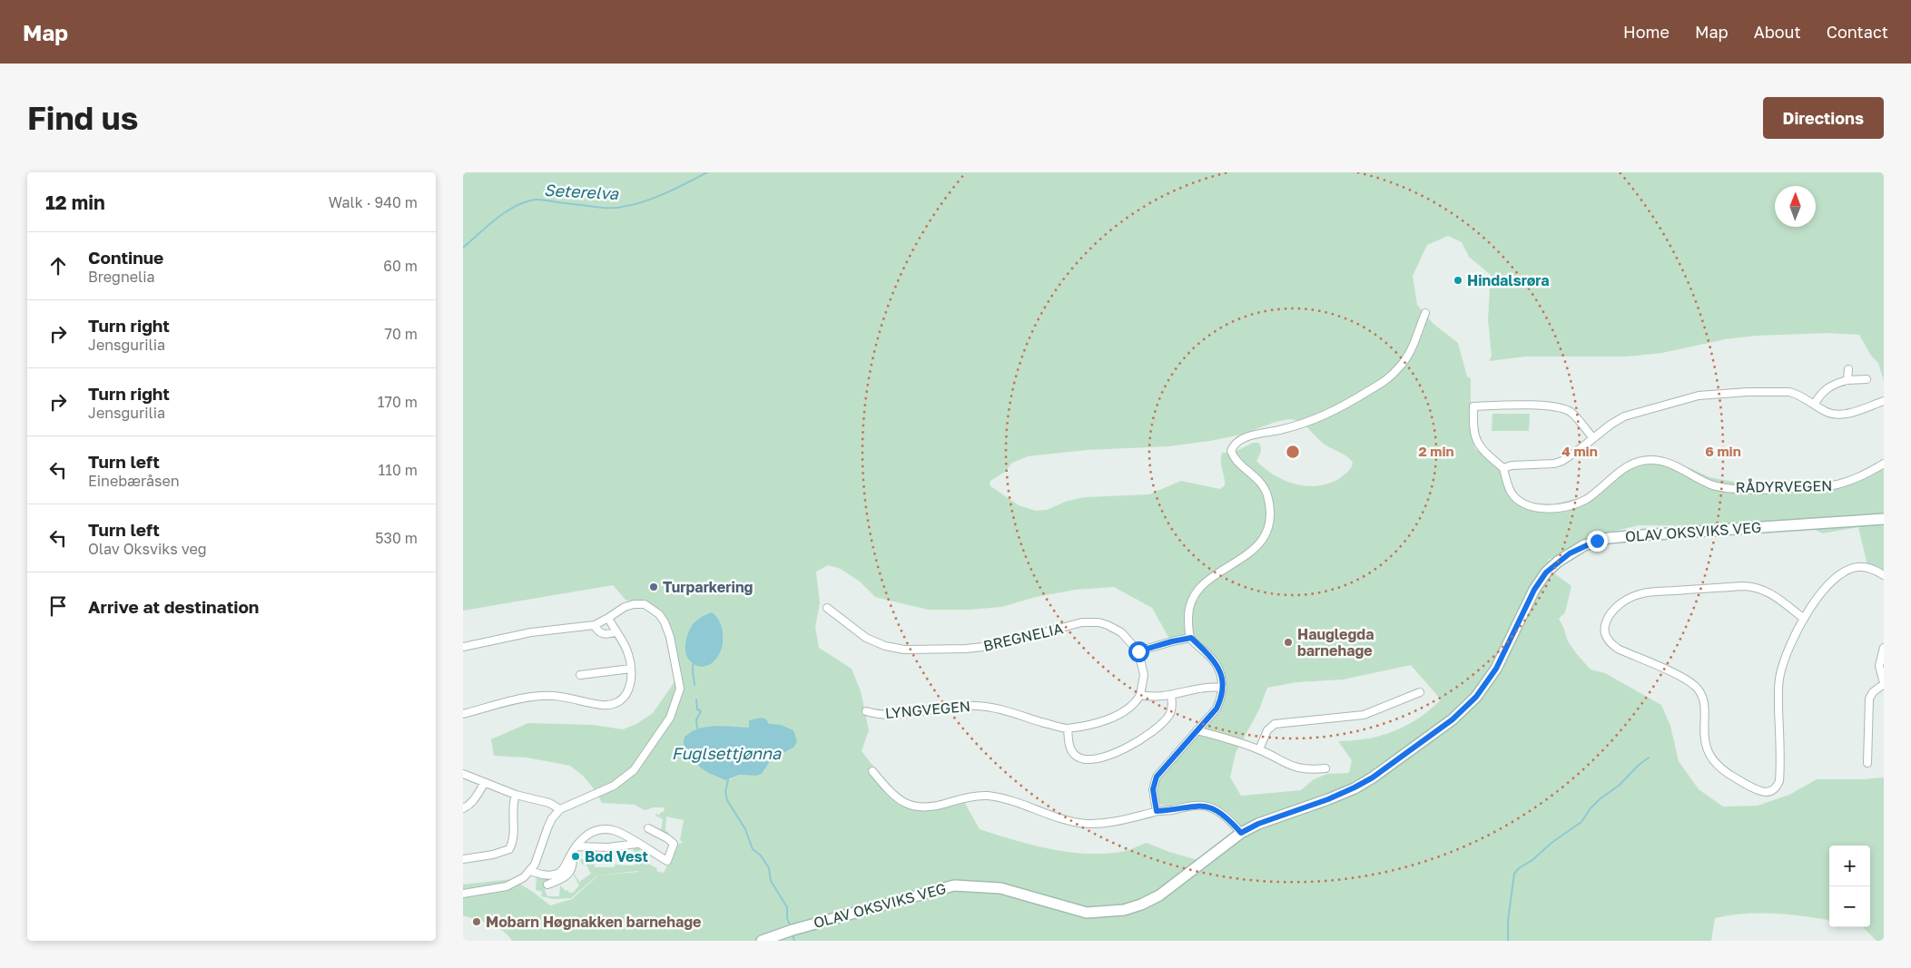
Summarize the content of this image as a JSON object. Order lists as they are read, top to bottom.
{
  "streets": {
    "street": [
      "RÅDYRVEGEN",
      "OLAV OKSVIKS VEG",
      "BREGNELIA",
      "LYNGVEGEN"
    ]
  },
  "water": ["Seterelva", "Fuglsettjønna"],
  "places": [
    "Hindalsrøra",
    "Turparkering",
    "Hauglegda barnehage",
    "Bod Vest",
    "Mobarn Høgnakken barnehage"
  ],
  "north": "top",
  "page": {
    "header": "Map",
    "nav": [
      "Home",
      "Map",
      "About",
      "Contact"
    ],
    "buttons": "Directions",
    "title": "Find us",
    "heading": ["12 min", "Walk · 940 m"],
    "list": [
      ["Continue", "Bregnelia", "60 m"],
      ["Turn right", "Jensgurilia", "70 m"],
      ["Turn right", "Jensgurilia", "170 m"],
      ["Turn left", "Einebæråsen", "110 m"],
      ["Turn left", "Olav Oksviks veg", "530 m"],
      "Arrive at destination"
    ],
    "map_buttons": ["+", "−"]
  },
  "rings": ["2 min", "4 min", "6 min"]
}
